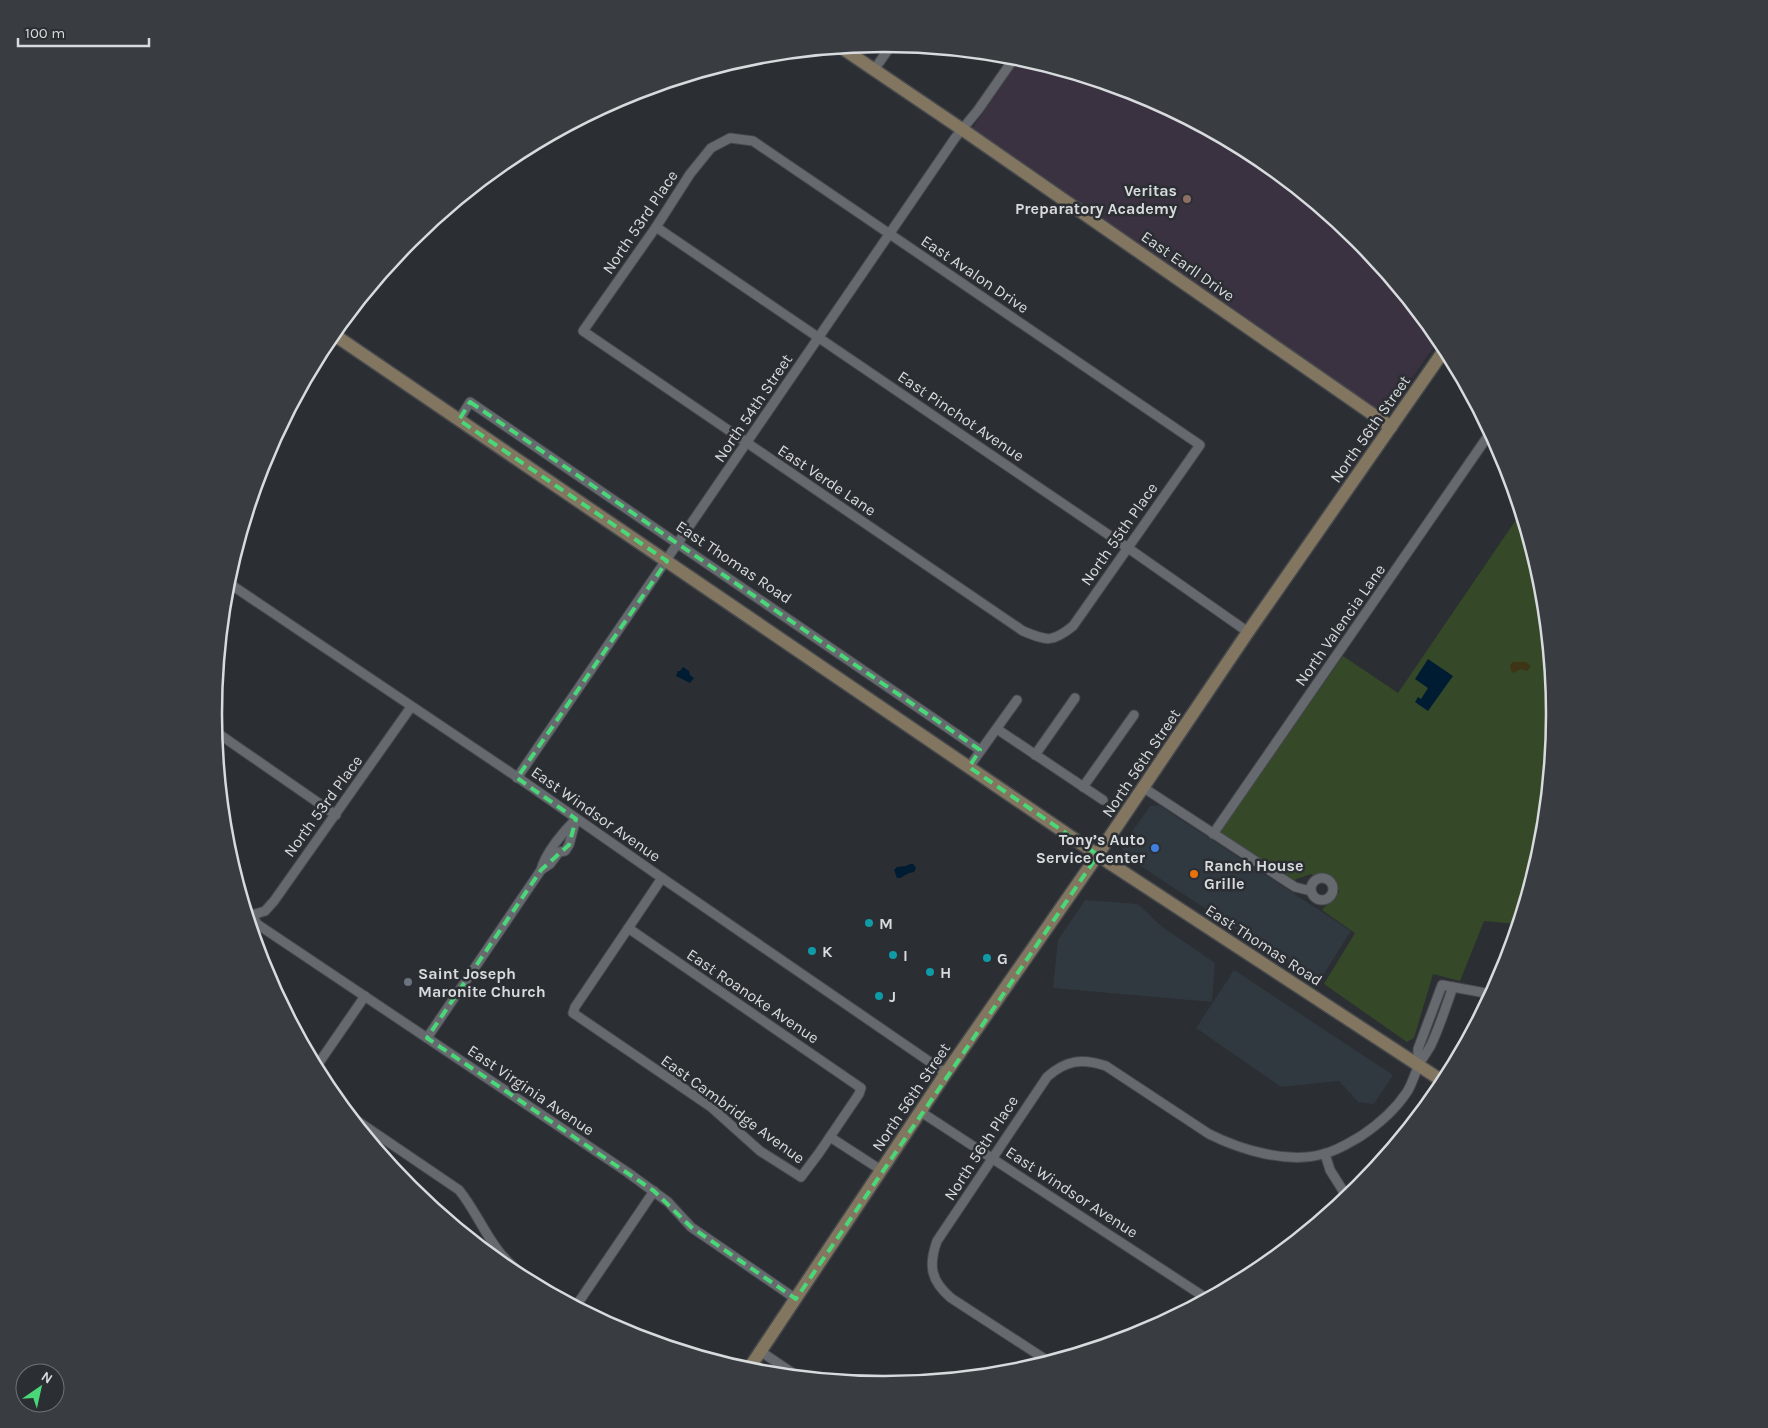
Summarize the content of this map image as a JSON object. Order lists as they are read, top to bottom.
{
  "streets": {
    "main road": ["East Earll Drive", "North 56th Street", "East Thomas Road"],
    "street": [
      "North 53rd Place",
      "East Avalon Drive",
      "North 54th Street",
      "East Pinchot Avenue",
      "East Verde Lane",
      "North 55th Place",
      "North Valencia Lane",
      "East Windsor Avenue",
      "East Roanoke Avenue",
      "East Virginia Avenue",
      "East Cambridge Avenue",
      "North 56th Place"
    ]
  },
  "crossings": [
    ["North 53rd Place", "East Avalon Drive"],
    ["North 53rd Place", "East Pinchot Avenue"],
    ["North 53rd Place", "East Verde Lane"],
    ["North 53rd Place", "East Windsor Avenue"],
    ["East Earll Drive", "North 54th Street"],
    ["East Earll Drive", "North 56th Street"],
    ["East Avalon Drive", "North 54th Street"],
    ["East Avalon Drive", "North 55th Place"],
    ["North 54th Street", "East Pinchot Avenue"],
    ["North 54th Street", "East Verde Lane"],
    ["North 54th Street", "East Thomas Road"],
    ["North 54th Street", "East Windsor Avenue"],
    ["East Pinchot Avenue", "North 56th Street"],
    ["East Pinchot Avenue", "North 55th Place"],
    ["North 56th Street", "East Thomas Road"],
    ["North 56th Street", "East Windsor Avenue"],
    ["North 56th Street", "East Virginia Avenue"],
    ["East Verde Lane", "North 55th Place"],
    ["East Windsor Avenue", "North 56th Place"],
    ["East Roanoke Avenue", "East Cambridge Avenue"]
  ],
  "places": [
    "Veritas Preparatory Academy",
    "Tony’s Auto Service Center",
    "Ranch House Grille",
    "M",
    "K",
    "I",
    "G",
    "H",
    "Saint Joseph Maronite Church",
    "J"
  ],
  "scale_bar": "100 m",
  "north": "top right"
}
